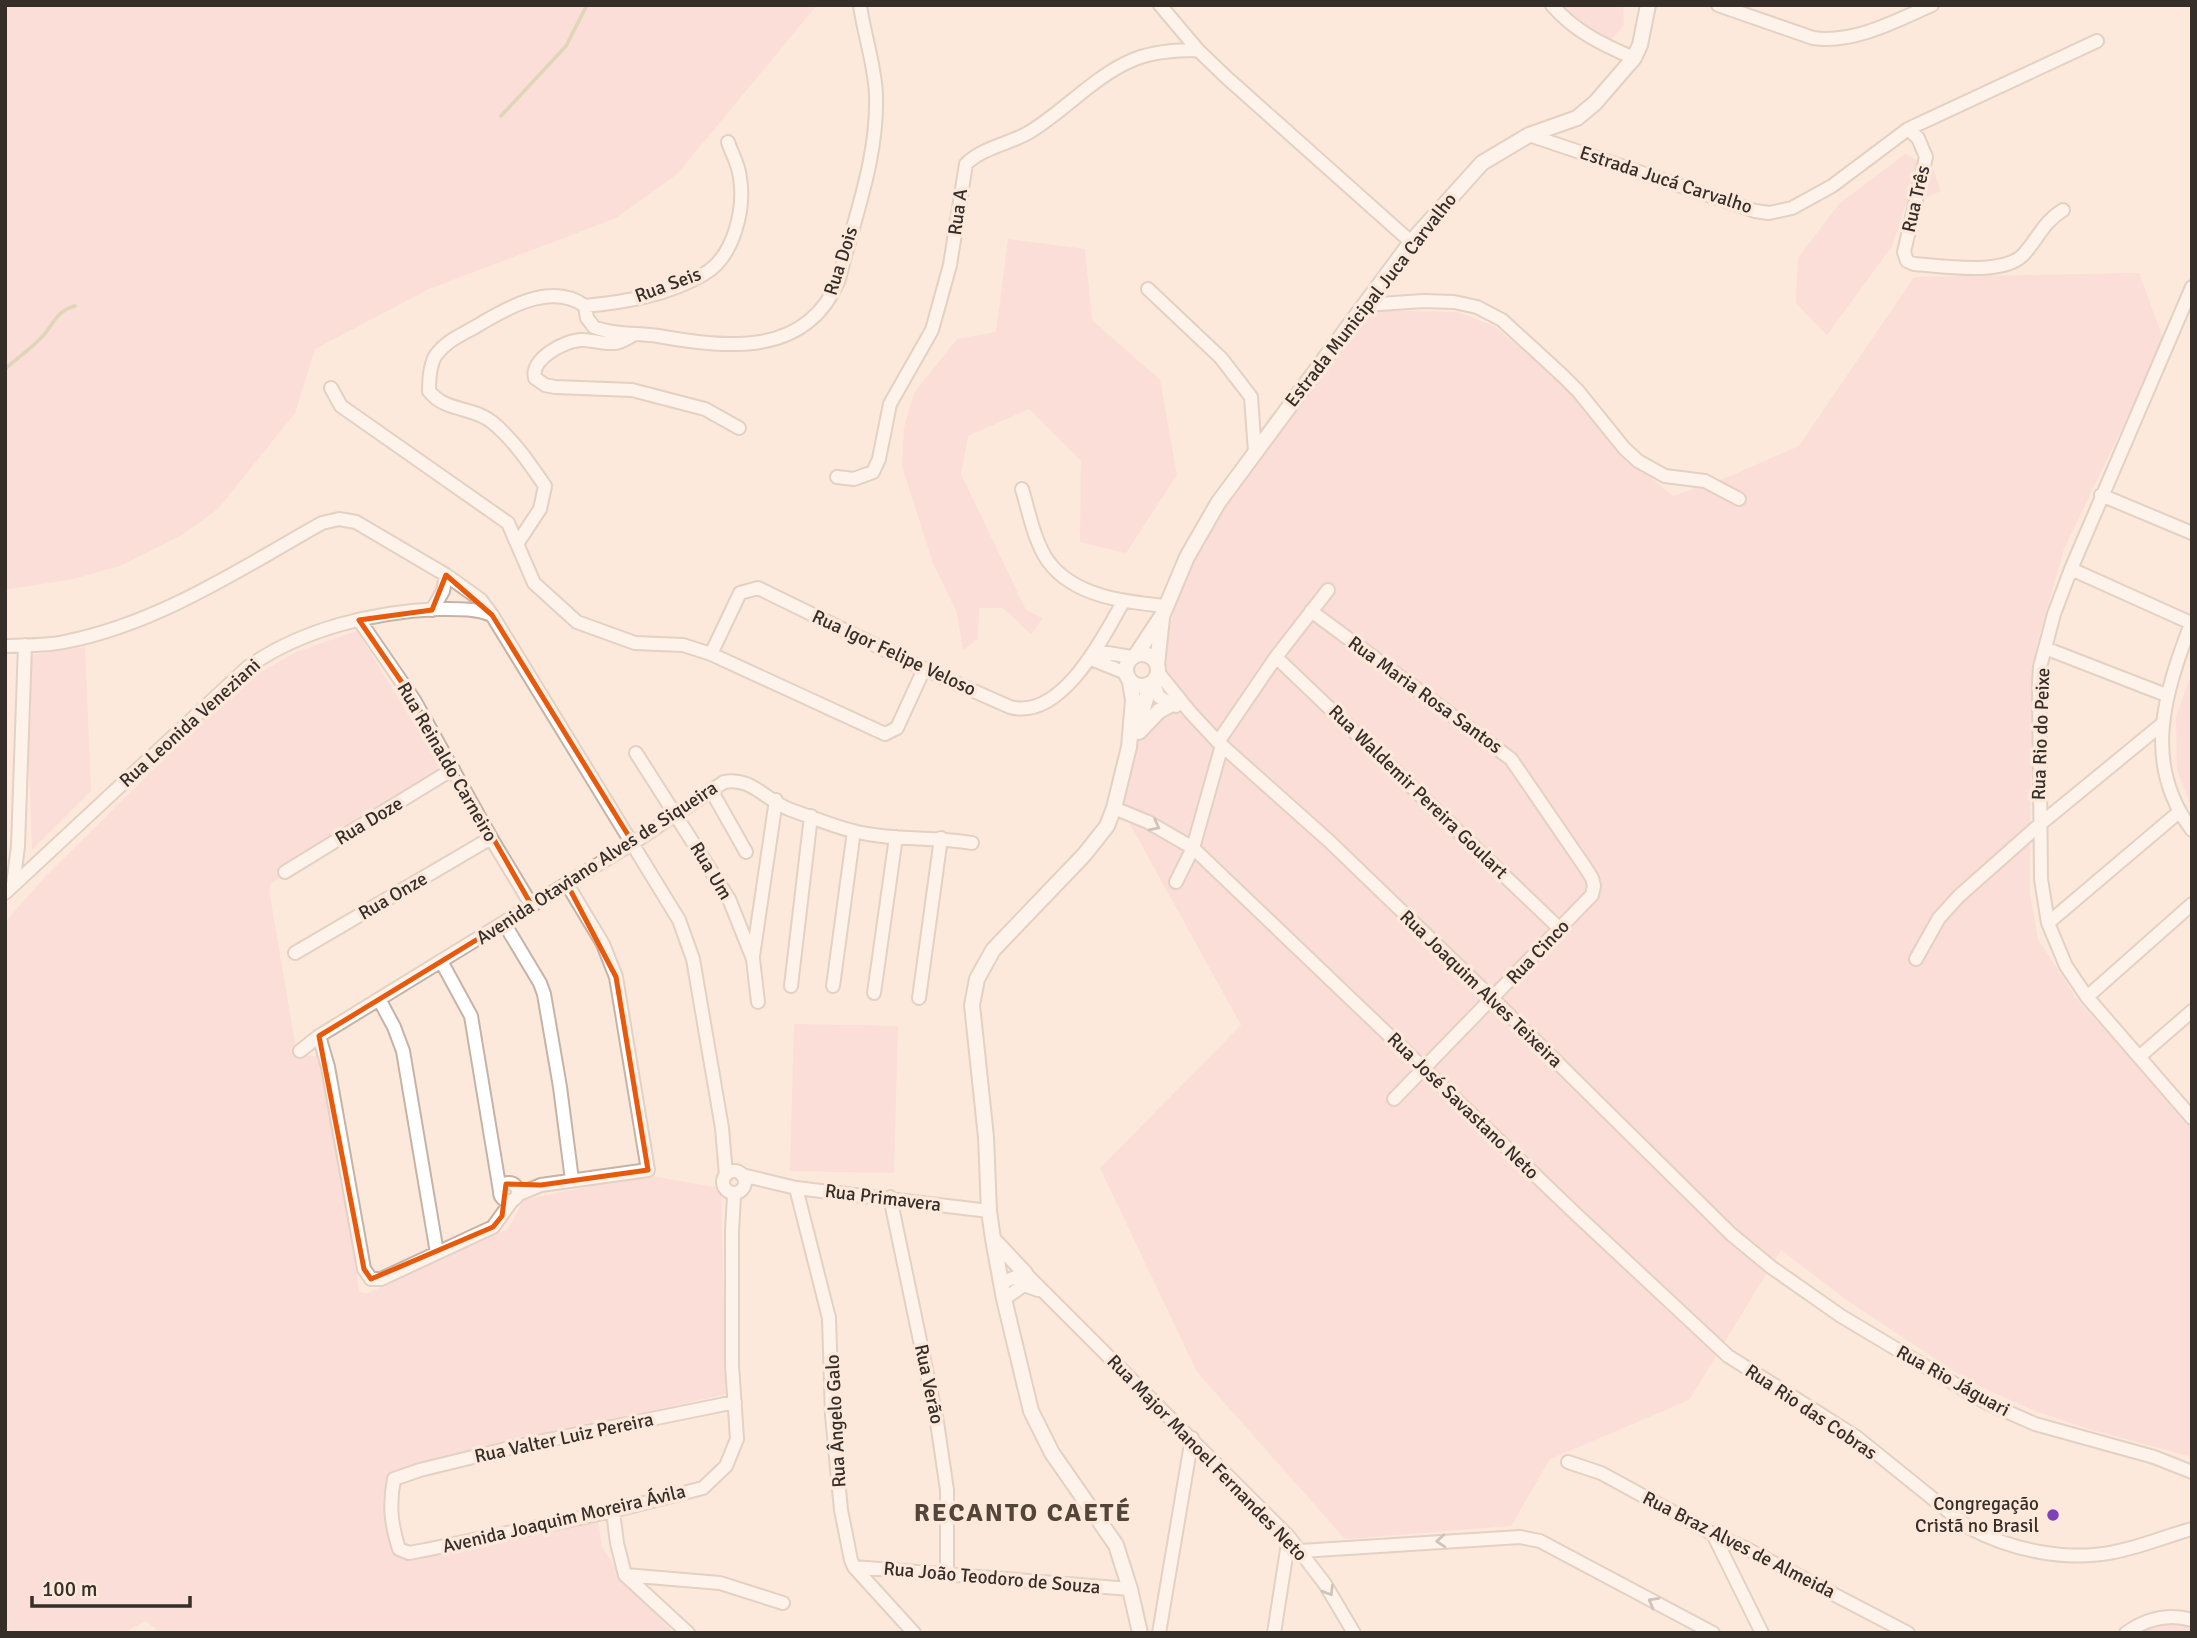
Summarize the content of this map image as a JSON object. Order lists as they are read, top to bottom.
{
  "streets": {
    "street": [
      "Estrada Jucá Carvalho",
      "Rua Três",
      "Rua A",
      "Rua Dois",
      "Rua Seis",
      "Estrada Municipal Juca Carvalho",
      "Rua Igor Felipe Veloso",
      "Rua Maria Rosa Santos",
      "Rua Leonida Veneziani",
      "Rua Rio do Peixe",
      "Rua Reinaldo Carneiro",
      "Rua Waldemir Pereira Goulart",
      "Rua Doze",
      "Avenida Otaviano Alves de Siqueira",
      "Rua Um",
      "Rua Onze",
      "Rua Cinco",
      "Rua Joaquim Alves Teixeira",
      "Rua José Savastano Neto",
      "Rua Primavera",
      "Rua Rio Jáguari",
      "Rua Verão",
      "Rua Rio das Cobras",
      "Rua Ângelo Galo",
      "Rua Valter Luiz Pereira",
      "Rua Major Manoel Fernandes Neto",
      "Avenida Joaquim Moreira Ávila",
      "Rua Braz Alves de Almeida",
      "Rua João Teodoro de Souza"
    ]
  },
  "crossings": [
    ["Estrada Jucá Carvalho", "Rua Três"],
    ["Estrada Jucá Carvalho", "Estrada Municipal Juca Carvalho"],
    ["Rua Dois", "Rua Seis"],
    ["Rua Maria Rosa Santos", "Rua Cinco"],
    ["Rua Leonida Veneziani", "Rua Reinaldo Carneiro"],
    ["Rua Reinaldo Carneiro", "Rua Doze"],
    ["Rua Reinaldo Carneiro", "Avenida Otaviano Alves de Siqueira"],
    ["Rua Reinaldo Carneiro", "Rua Onze"],
    ["Rua Waldemir Pereira Goulart", "Rua Cinco"],
    ["Avenida Otaviano Alves de Siqueira", "Rua Um"],
    ["Rua Cinco", "Rua Joaquim Alves Teixeira"],
    ["Rua Cinco", "Rua José Savastano Neto"],
    ["Rua Joaquim Alves Teixeira", "Rua Rio Jáguari"],
    ["Rua José Savastano Neto", "Rua Rio das Cobras"],
    ["Rua Primavera", "Rua Verão"],
    ["Rua Primavera", "Rua Ângelo Galo"],
    ["Rua Primavera", "Avenida Joaquim Moreira Ávila"],
    ["Rua Verão", "Rua João Teodoro de Souza"],
    ["Rua Ângelo Galo", "Rua João Teodoro de Souza"],
    ["Rua Valter Luiz Pereira", "Avenida Joaquim Moreira Ávila"]
  ],
  "districts": ["RECANTO CAETÉ"],
  "places": ["Congregação Cristã no Brasil"],
  "scale_bar": "100 m"
}
